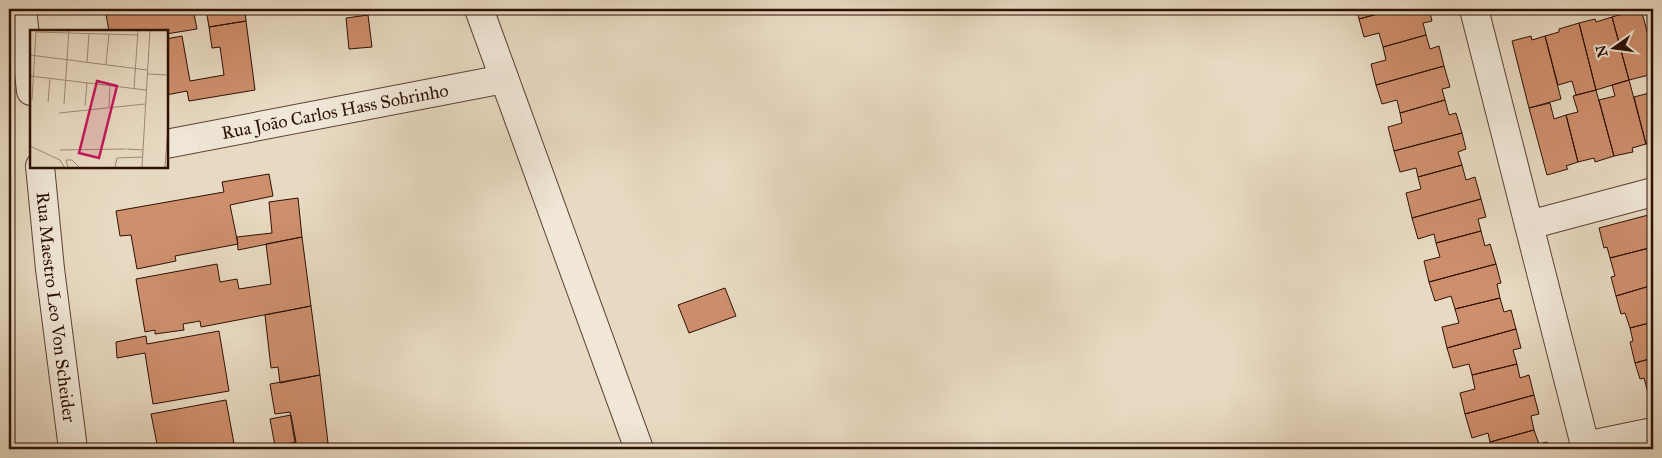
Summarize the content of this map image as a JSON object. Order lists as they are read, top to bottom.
{
  "streets": {
    "street": ["Rua João Carlos Hass Sobrinho", "Rua Maestro Leo Von Scheider"]
  },
  "north": "left"
}
